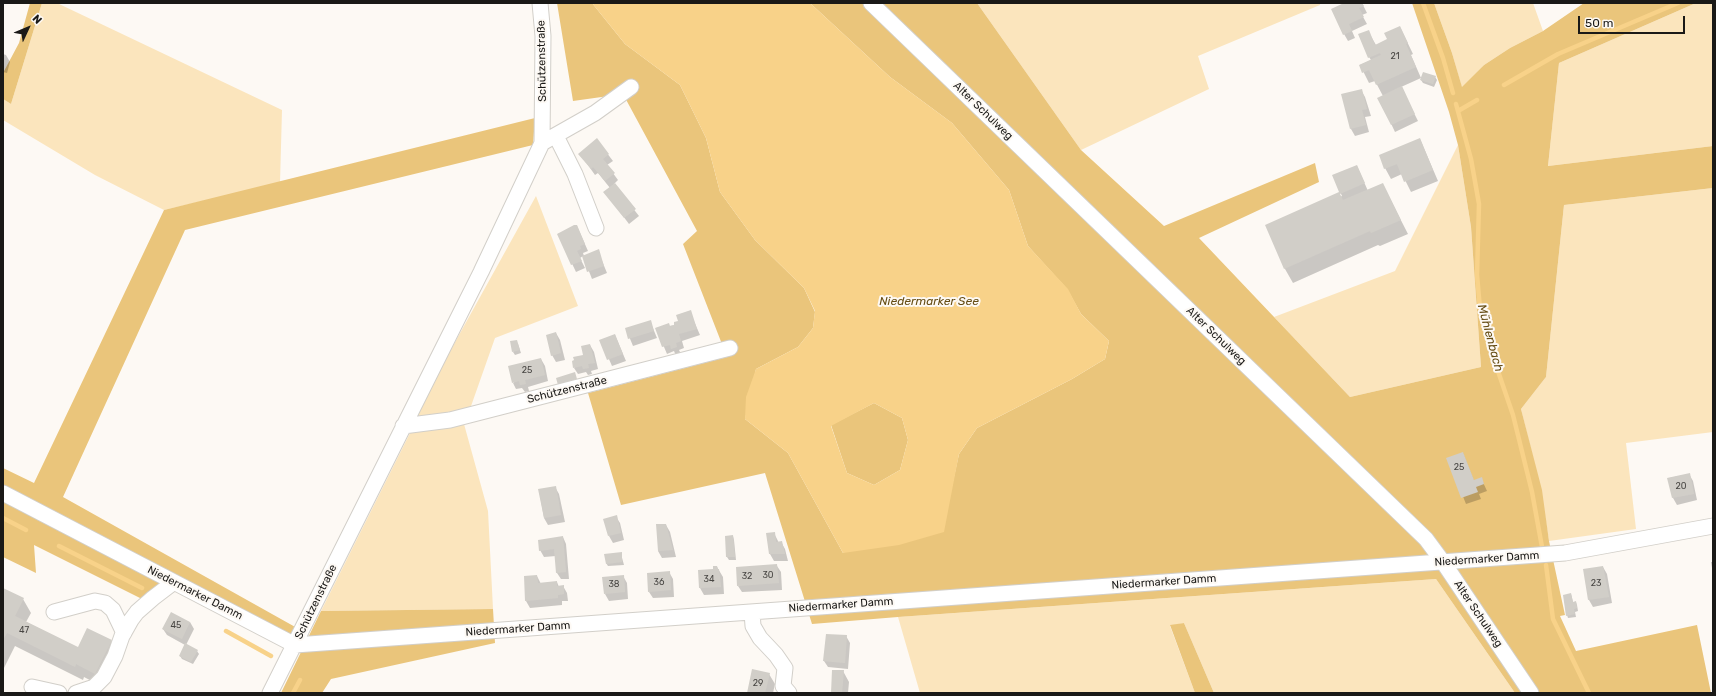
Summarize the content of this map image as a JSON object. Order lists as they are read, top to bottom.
{
  "streets": {
    "street": ["Schützenstraße", "Alter Schulweg", "Niedermarker Damm"]
  },
  "crossings": [
    ["Schützenstraße", "Niedermarker Damm"],
    ["Alter Schulweg", "Niedermarker Damm"]
  ],
  "water": ["Niedermarker See", "Mühlenbach"],
  "house_numbers": [
    "21",
    "25",
    "25",
    "20",
    "30",
    "32",
    "34",
    "36",
    "23",
    "38",
    "45",
    "47",
    "29"
  ],
  "scale_bar": "50 m",
  "north": "top right"
}
